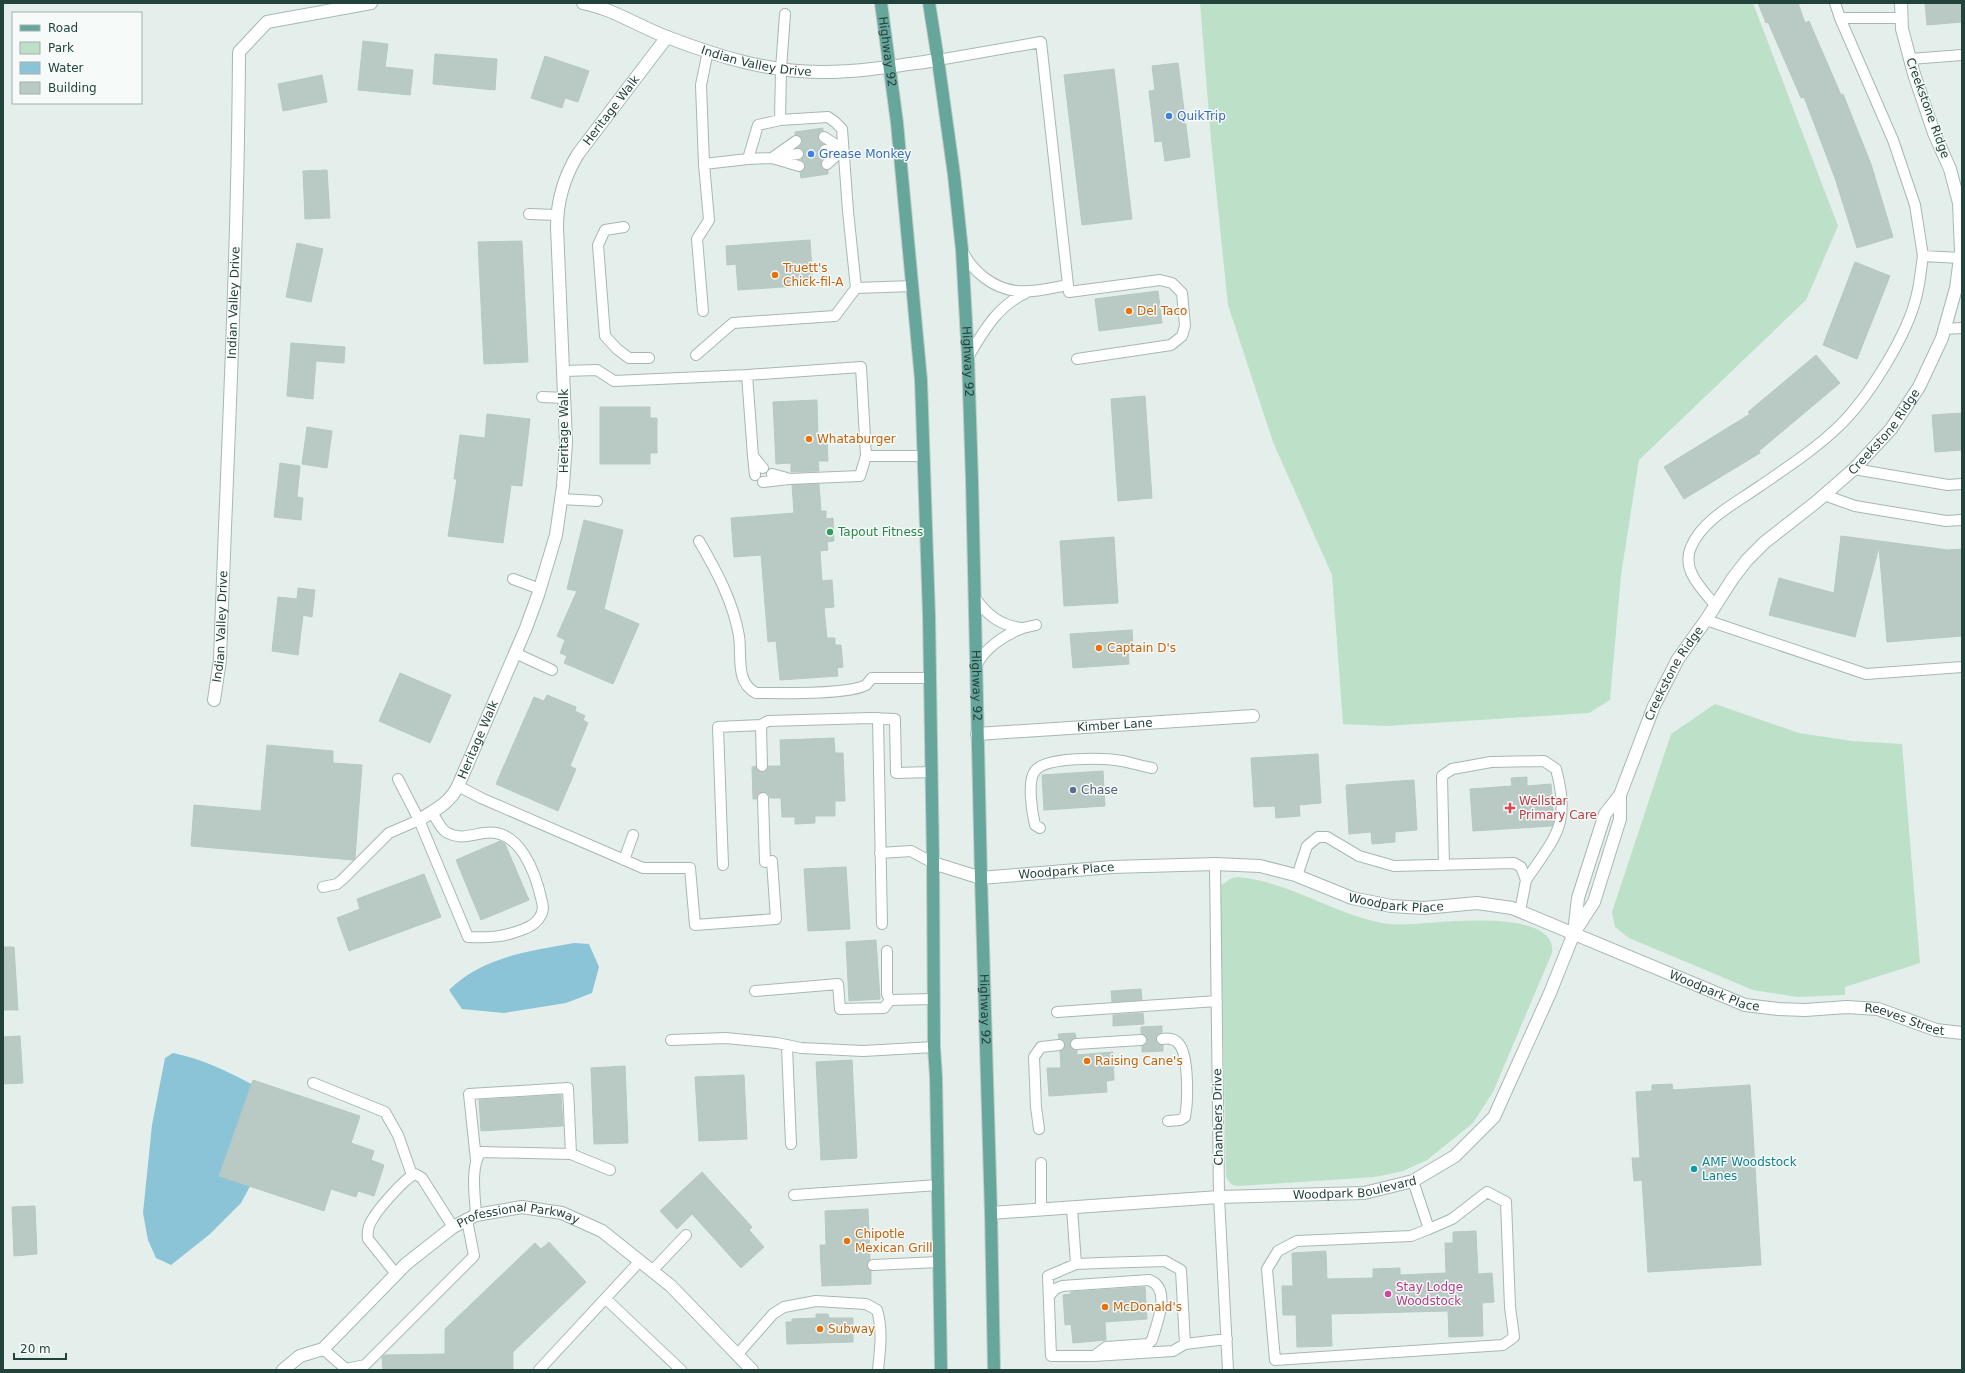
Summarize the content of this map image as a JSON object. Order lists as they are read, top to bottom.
{
  "streets": {
    "main road": ["Highway 92"],
    "street": [
      "Indian Valley Drive",
      "Creekstone Ridge",
      "Heritage Walk",
      "Kimber Lane",
      "Woodpark Place",
      "Reeves Street",
      "Woodpark Boulevard",
      "Professional Parkway"
    ],
    "lane": ["Chambers Drive"]
  },
  "crossings": [
    ["Highway 92", "Indian Valley Drive"],
    ["Highway 92", "Kimber Lane"],
    ["Highway 92", "Woodpark Place"],
    ["Highway 92", "Woodpark Boulevard"],
    ["Indian Valley Drive", "Heritage Walk"],
    ["Creekstone Ridge", "Woodpark Place"],
    ["Creekstone Ridge", "Woodpark Boulevard"],
    ["Woodpark Place", "Reeves Street"],
    ["Woodpark Place", "Chambers Drive"],
    ["Woodpark Place", "Woodpark Boulevard"],
    ["Chambers Drive", "Woodpark Boulevard"]
  ],
  "places": {
    "other": [
      "QuikTrip",
      "Grease Monkey",
      "Truett's Chick-fil-A",
      "Del Taco",
      "Whataburger",
      "Tapout Fitness",
      "Captain D's",
      "Chase",
      "Raising Cane's",
      "AMF Woodstock Lanes",
      "Chipotle Mexican Grill",
      "Stay Lodge Woodstock",
      "McDonald's",
      "Subway"
    ],
    "health": ["Wellstar Primary Care"]
  },
  "legend": [
    "Road",
    "Park",
    "Water",
    "Building"
  ],
  "scale_bar": "20 m"
}
